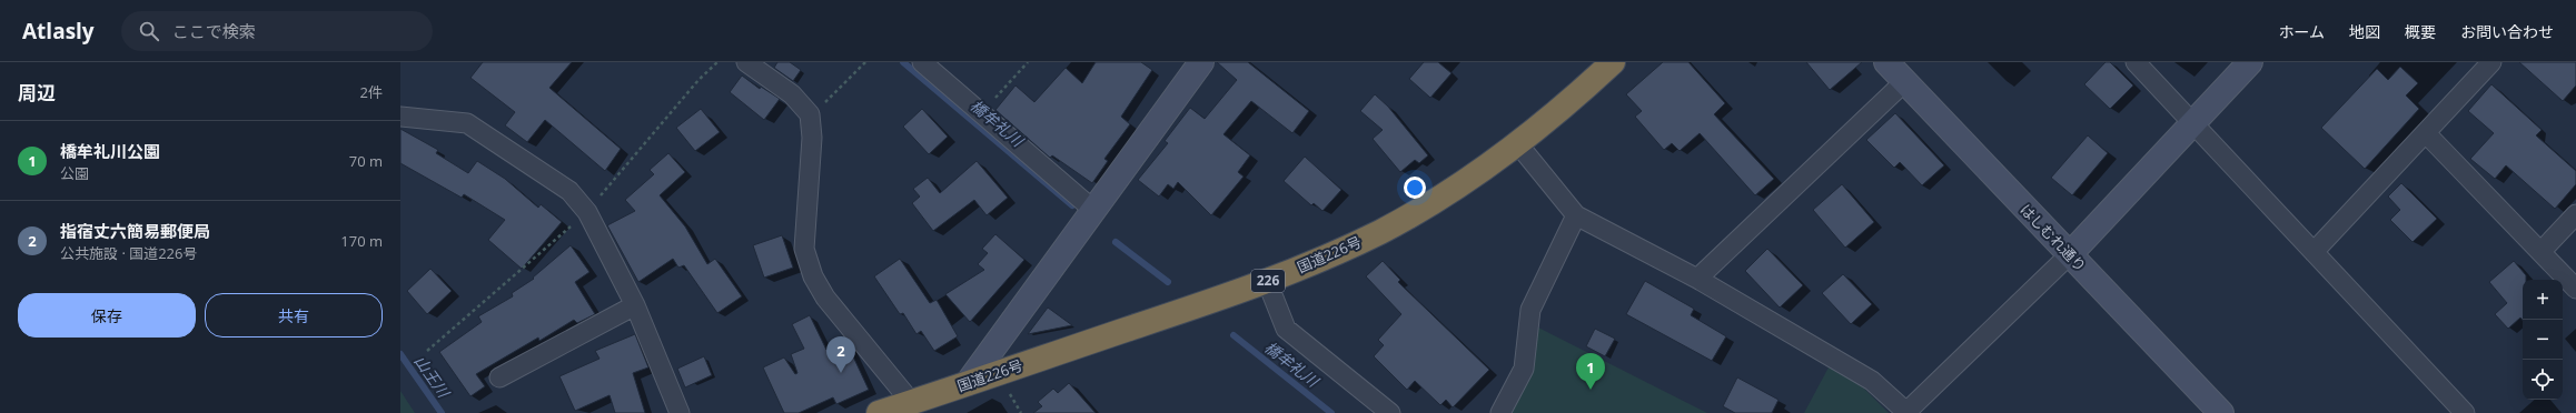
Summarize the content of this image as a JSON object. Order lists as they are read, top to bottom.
{
  "streets": {
    "highway": ["国道226号", "226"],
    "street": ["はしむれ通り"]
  },
  "water": ["橋牟礼川", "山王川"],
  "page": {
    "header": "Atlasly",
    "search": "ここで検索",
    "nav": [
      "ホーム",
      "地図",
      "概要",
      "お問い合わせ"
    ],
    "heading": ["周辺", "2件"],
    "list": [
      {
        "mark": "1",
        "name": "橋牟礼川公園",
        "note": "公園",
        "value": "70 m"
      },
      {
        "mark": "2",
        "name": "指宿丈六簡易郵便局",
        "note": "公共施設 · 国道226号",
        "value": "170 m"
      }
    ],
    "buttons": ["保存", "共有"],
    "map_buttons": ["+", "−"],
    "pins": ["2", "1"]
  }
}
